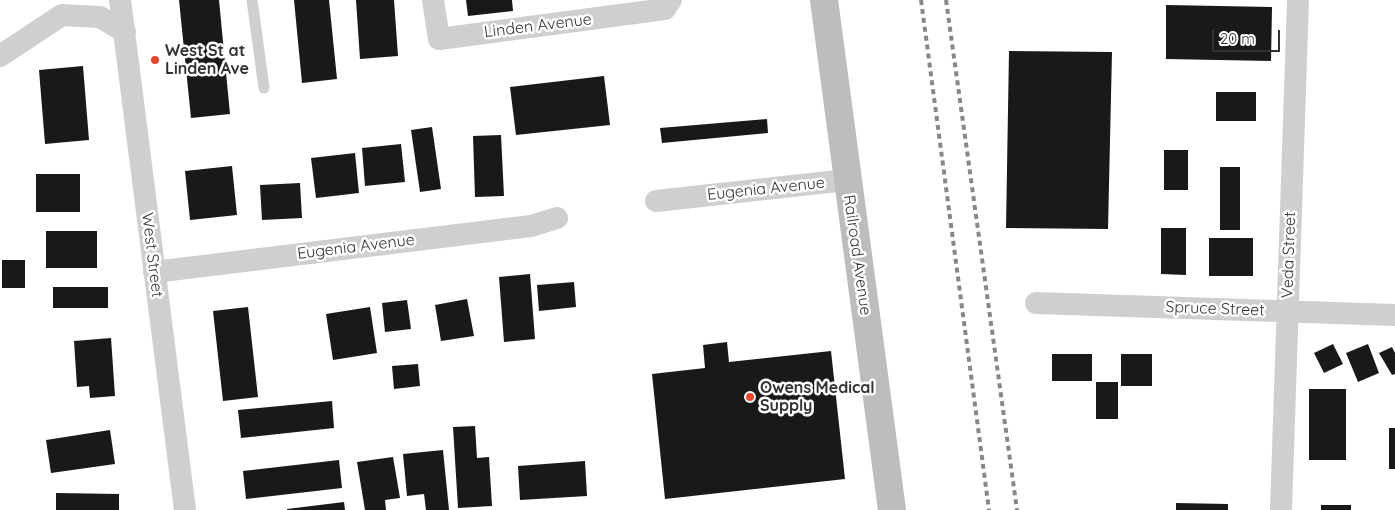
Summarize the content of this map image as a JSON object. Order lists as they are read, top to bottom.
{
  "streets": {
    "main road": ["Railroad Avenue"],
    "street": [
      "Linden Avenue",
      "Eugenia Avenue",
      "West Street",
      "Veda Street",
      "Spruce Street"
    ]
  },
  "crossings": [
    ["Eugenia Avenue", "West Street"],
    ["Eugenia Avenue", "Railroad Avenue"],
    ["Veda Street", "Spruce Street"]
  ],
  "places": ["West St at Linden Ave", "Owens Medical Supply"],
  "scale_bar": "20 m"
}
